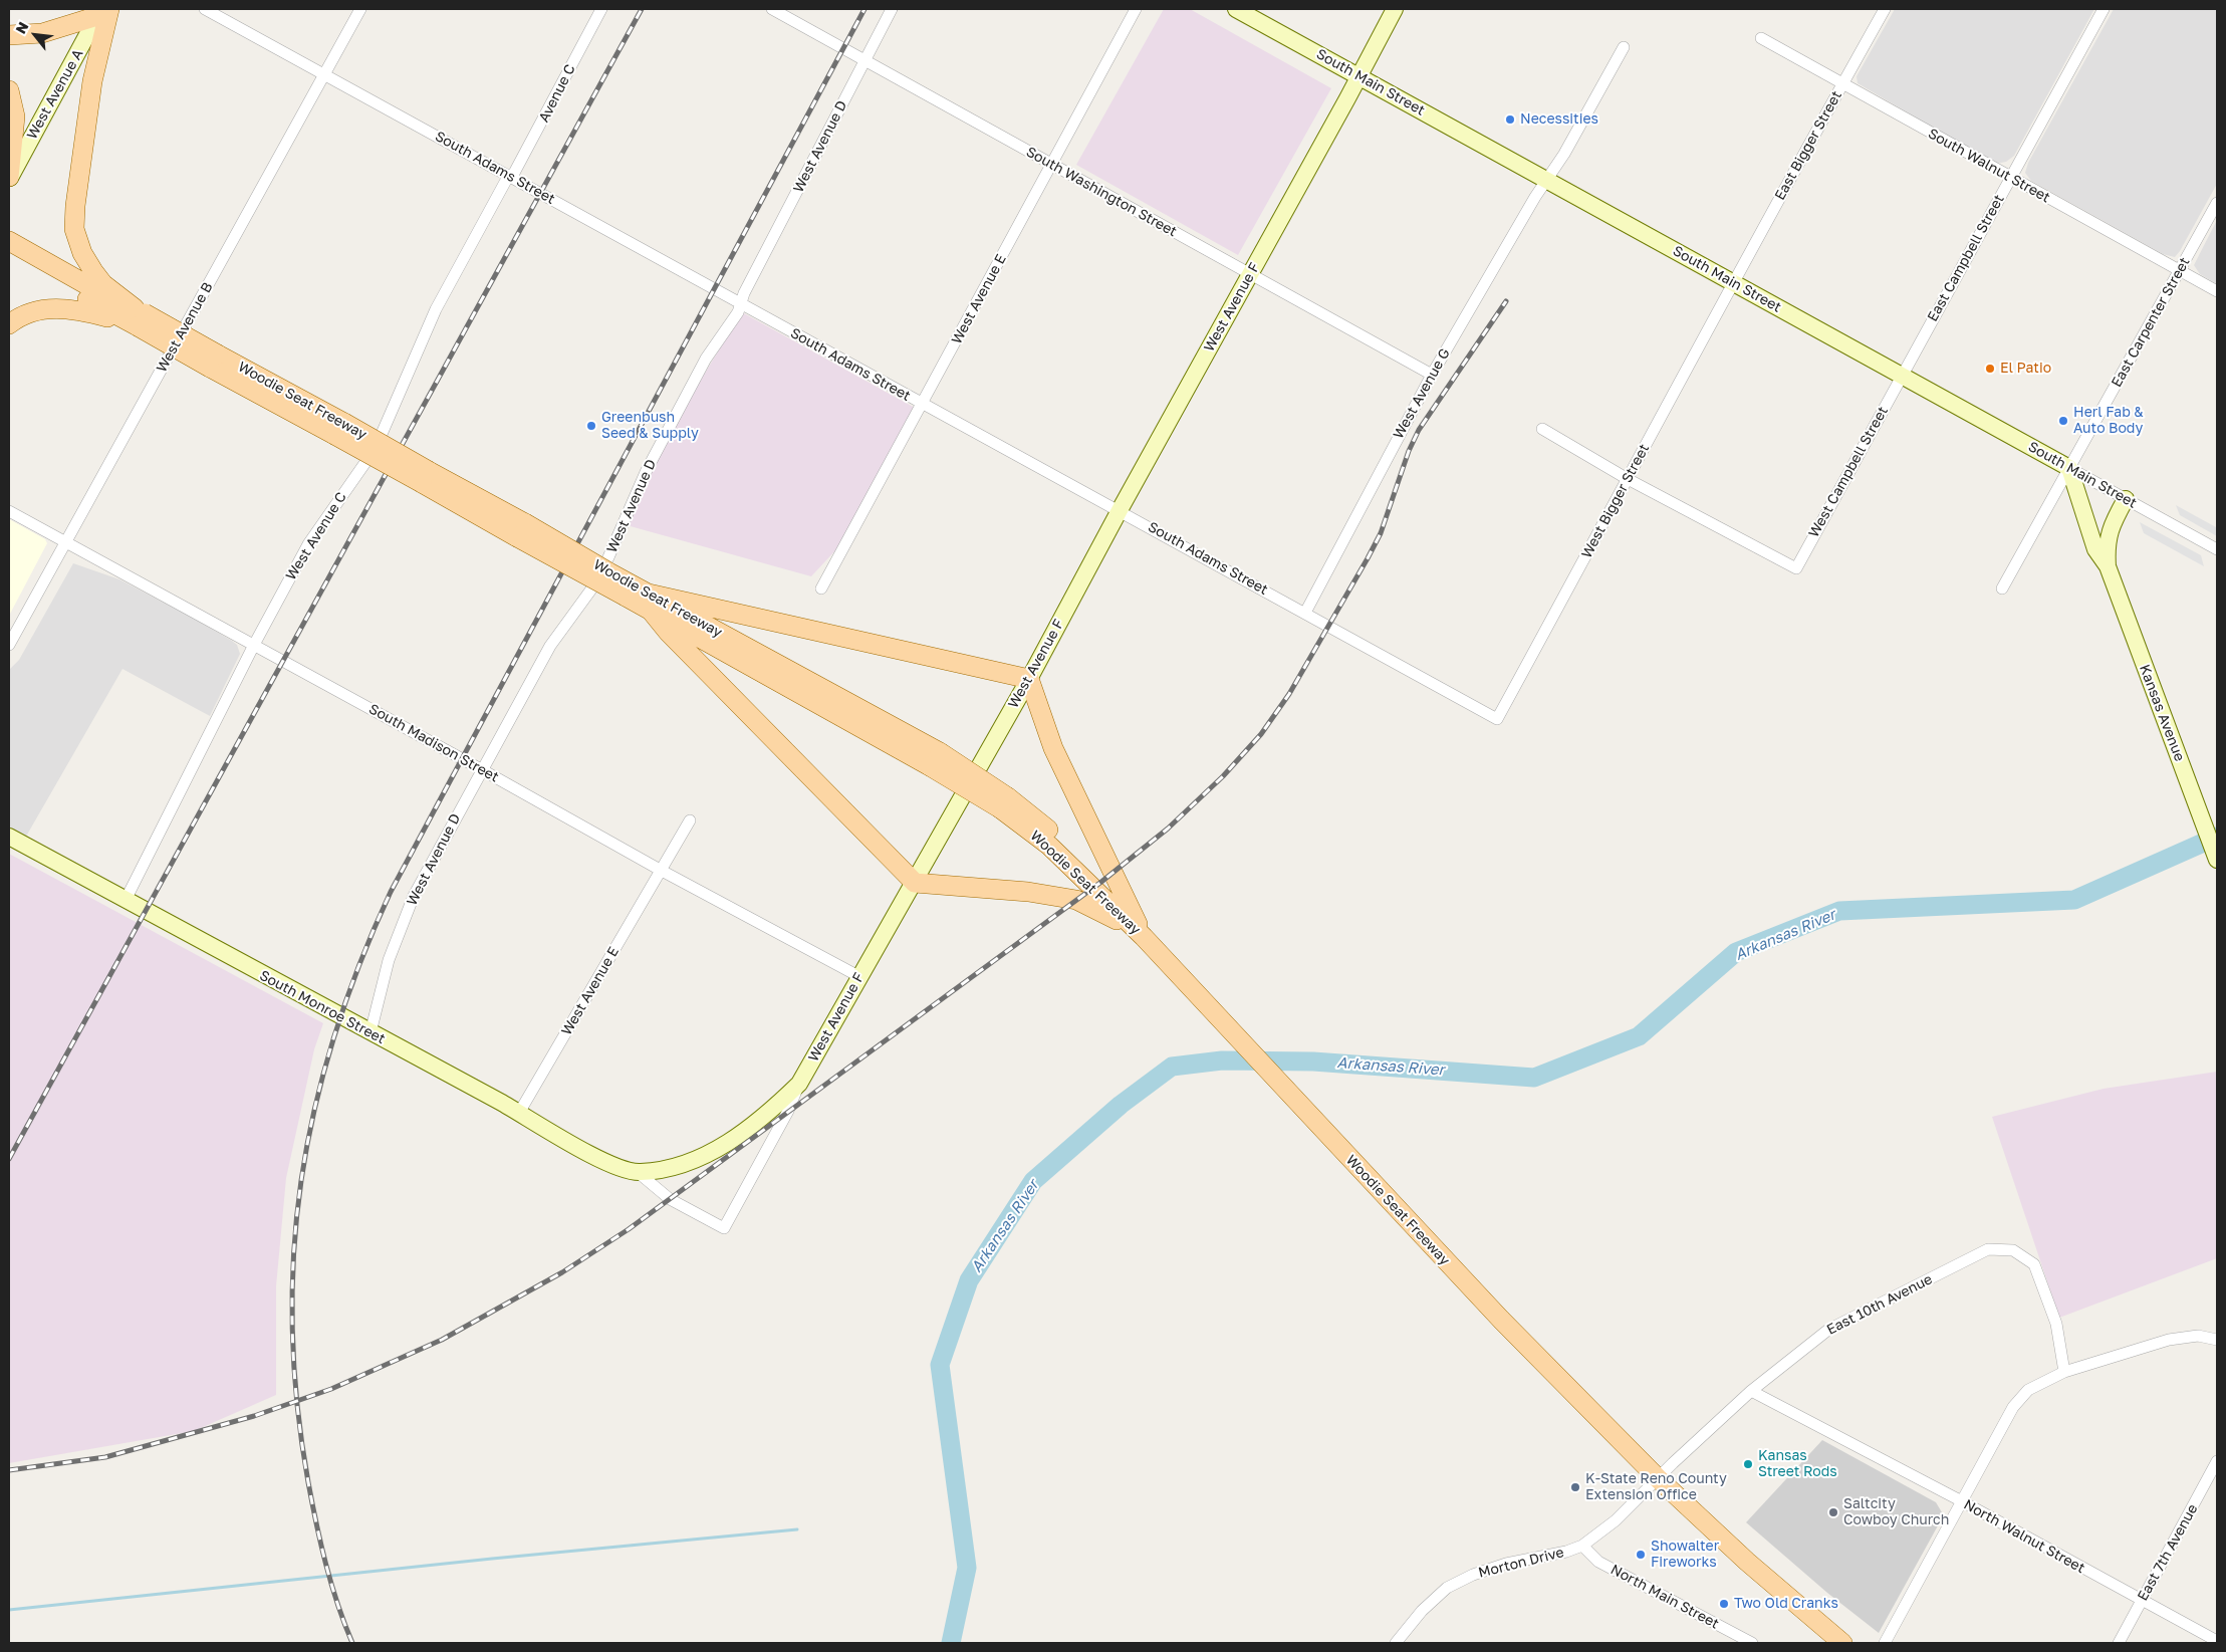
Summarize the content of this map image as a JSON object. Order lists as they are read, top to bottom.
{
  "streets": {
    "main road": ["Woodie Seat Freeway"],
    "street": [
      "South Main Street",
      "Avenue C",
      "West Avenue A",
      "East Bigger Street",
      "West Avenue D",
      "South Walnut Street",
      "South Adams Street",
      "South Washington Street",
      "East Campbell Street",
      "West Avenue E",
      "West Avenue F",
      "East Carpenter Street",
      "West Avenue B",
      "West Avenue G",
      "West Campbell Street",
      "West Bigger Street",
      "West Avenue C",
      "Kansas Avenue",
      "South Madison Street",
      "South Monroe Street",
      "East 10th Avenue",
      "North Walnut Street",
      "East 7th Avenue",
      "Morton Drive",
      "North Main Street"
    ]
  },
  "crossings": [
    ["South Main Street", "East Bigger Street"],
    ["South Main Street", "East Campbell Street"],
    ["South Main Street", "West Avenue F"],
    ["South Main Street", "East Carpenter Street"],
    ["South Main Street", "West Avenue G"],
    ["South Main Street", "West Campbell Street"],
    ["South Main Street", "West Bigger Street"],
    ["Avenue C", "South Adams Street"],
    ["Avenue C", "West Avenue C"],
    ["East Bigger Street", "South Walnut Street"],
    ["East Bigger Street", "West Bigger Street"],
    ["West Avenue D", "South Adams Street"],
    ["West Avenue D", "South Washington Street"],
    ["West Avenue D", "South Madison Street"],
    ["West Avenue D", "South Monroe Street"],
    ["South Walnut Street", "East Campbell Street"],
    ["South Walnut Street", "East Carpenter Street"],
    ["South Adams Street", "West Avenue E"],
    ["South Adams Street", "West Avenue F"],
    ["South Adams Street", "West Avenue B"],
    ["South Adams Street", "West Avenue G"],
    ["South Adams Street", "West Bigger Street"],
    ["South Adams Street", "West Avenue C"],
    ["South Washington Street", "West Avenue E"],
    ["South Washington Street", "West Avenue F"],
    ["South Washington Street", "West Avenue G"],
    ["East Campbell Street", "West Campbell Street"],
    ["West Avenue E", "South Madison Street"],
    ["West Avenue E", "South Monroe Street"],
    ["West Avenue F", "South Madison Street"],
    ["West Avenue F", "South Monroe Street"],
    ["West Avenue B", "South Madison Street"],
    ["Woodie Seat Freeway", "East 10th Avenue"],
    ["Woodie Seat Freeway", "Morton Drive"],
    ["West Campbell Street", "West Bigger Street"],
    ["West Avenue C", "South Madison Street"],
    ["West Avenue C", "South Monroe Street"],
    ["East 10th Avenue", "North Walnut Street"],
    ["East 10th Avenue", "Morton Drive"],
    ["North Walnut Street", "East 7th Avenue"],
    ["Morton Drive", "North Main Street"]
  ],
  "water": ["Arkansas River"],
  "places": [
    "Necessities",
    "El Patio",
    "Herl Fab & Auto Body",
    "Greenbush Seed & Supply",
    "Kansas Street Rods",
    "K-State Reno County Extension Office",
    "Saltcity Cowboy Church",
    "Showalter Fireworks",
    "Two Old Cranks"
  ],
  "north": "top left"
}
